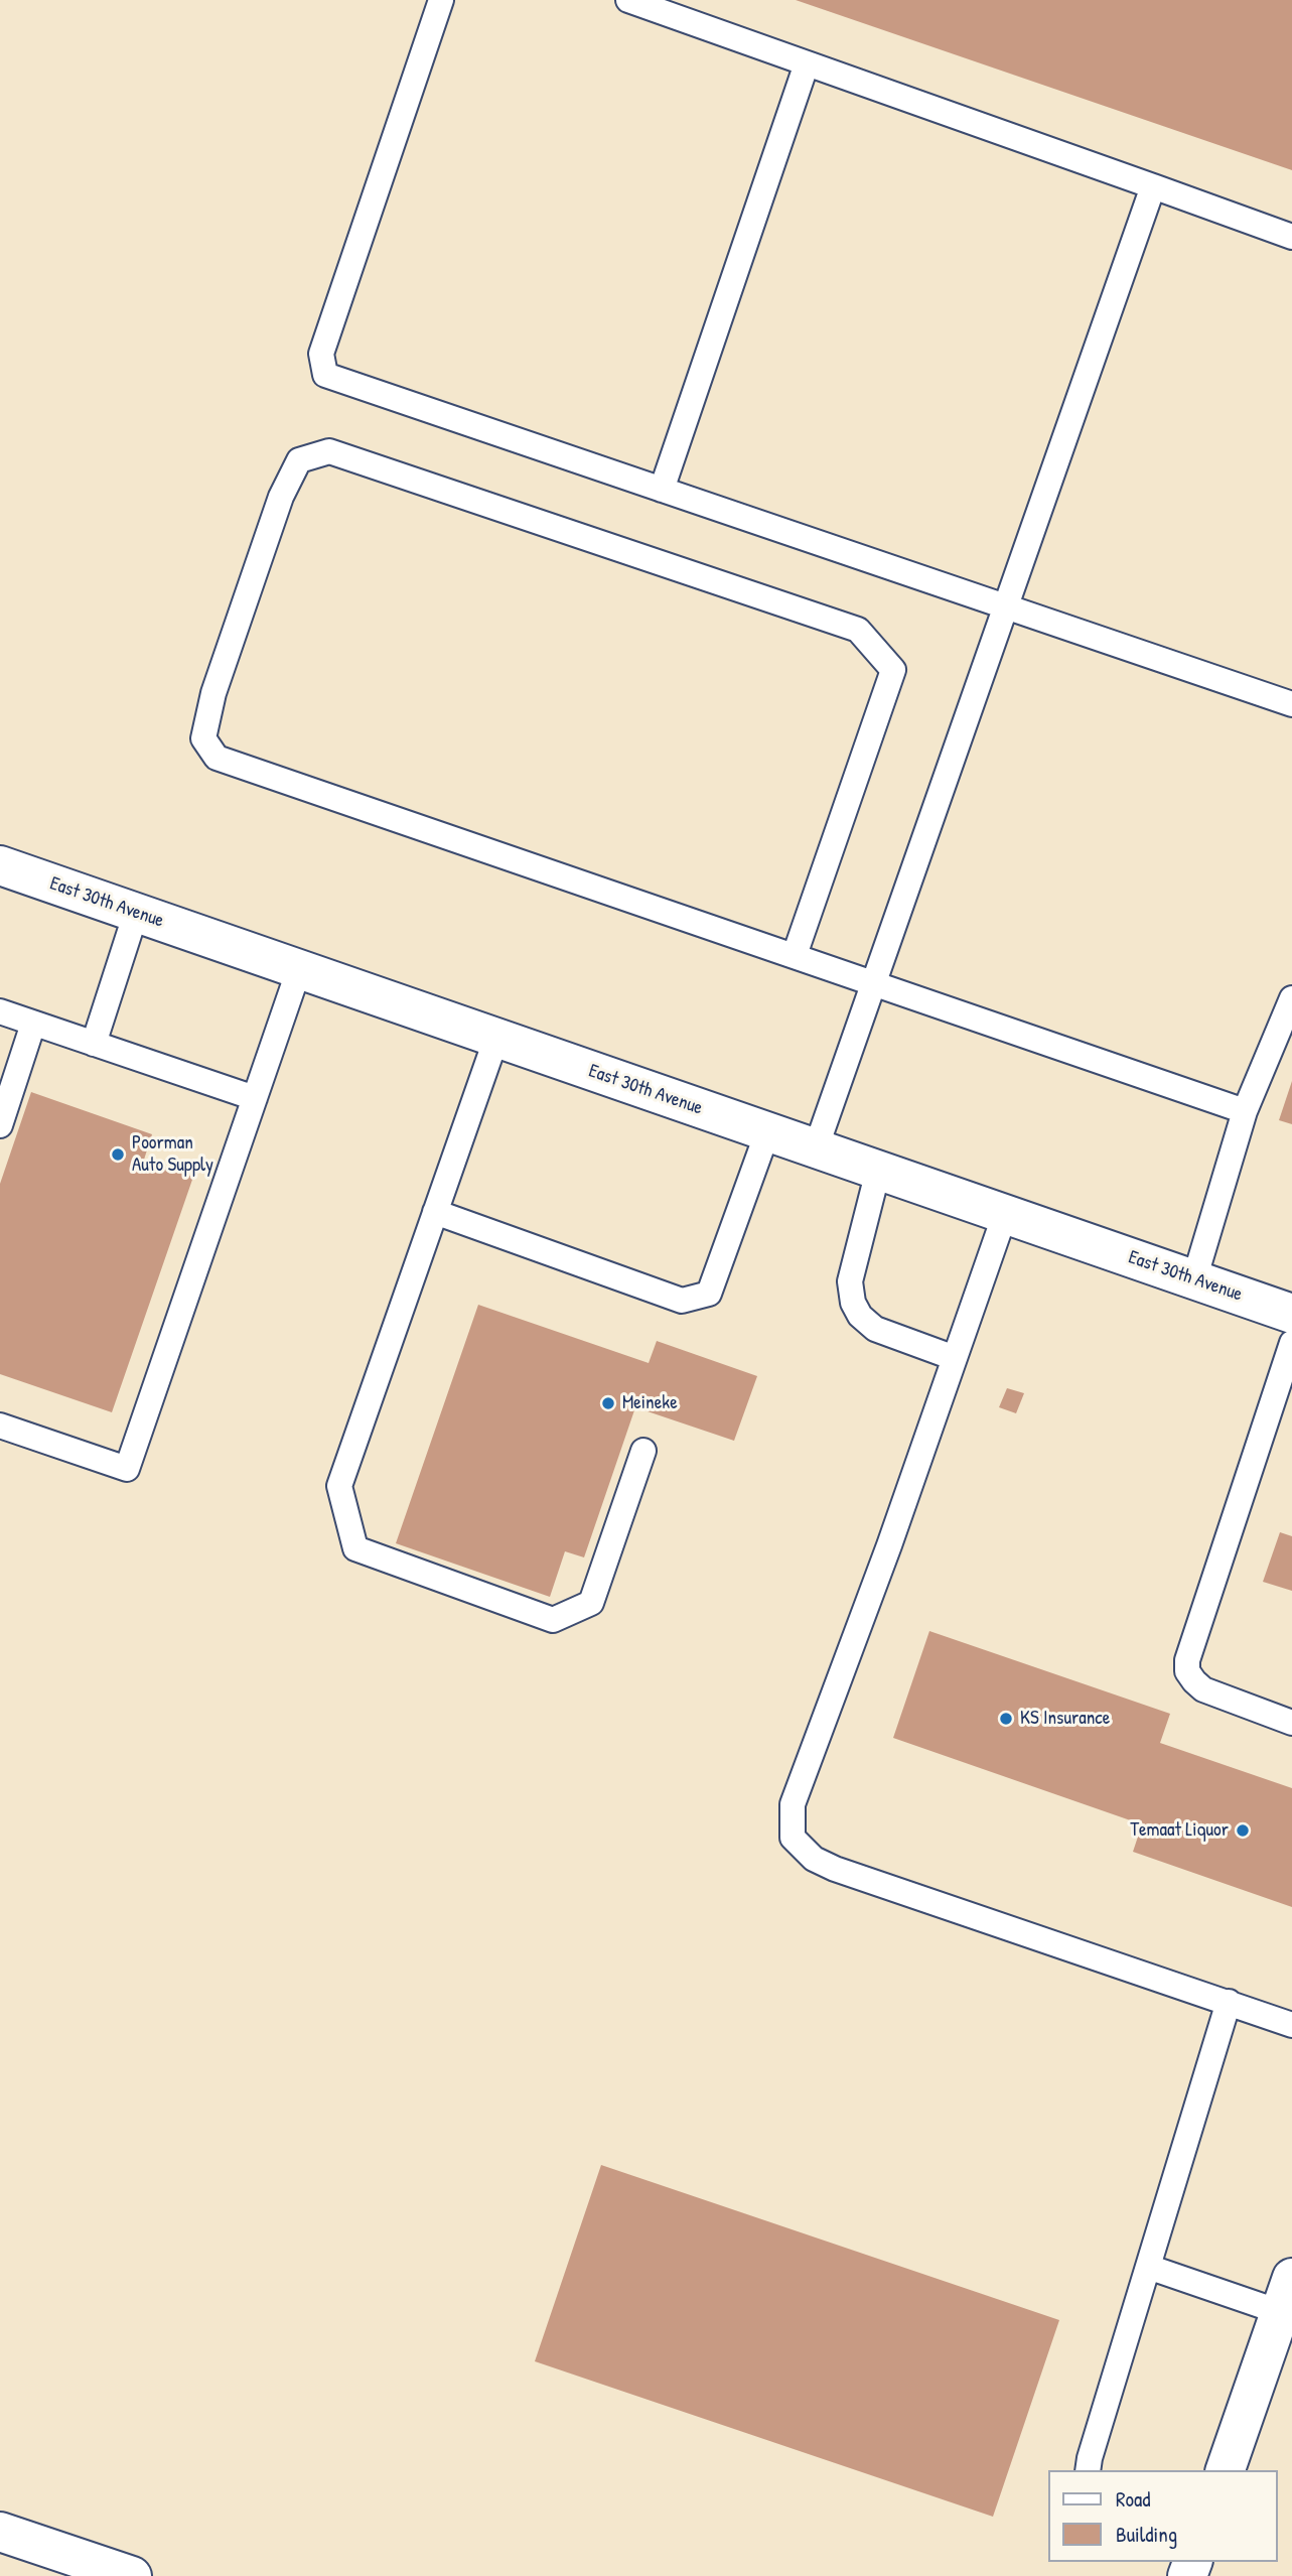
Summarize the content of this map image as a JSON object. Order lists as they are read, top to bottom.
{
  "streets": {
    "main road": ["East 30th Avenue"]
  },
  "places": [
    "Poorman Auto Supply",
    "Meineke",
    "KS Insurance",
    "Temaat Liquor"
  ],
  "legend": ["Road", "Building"]
}
